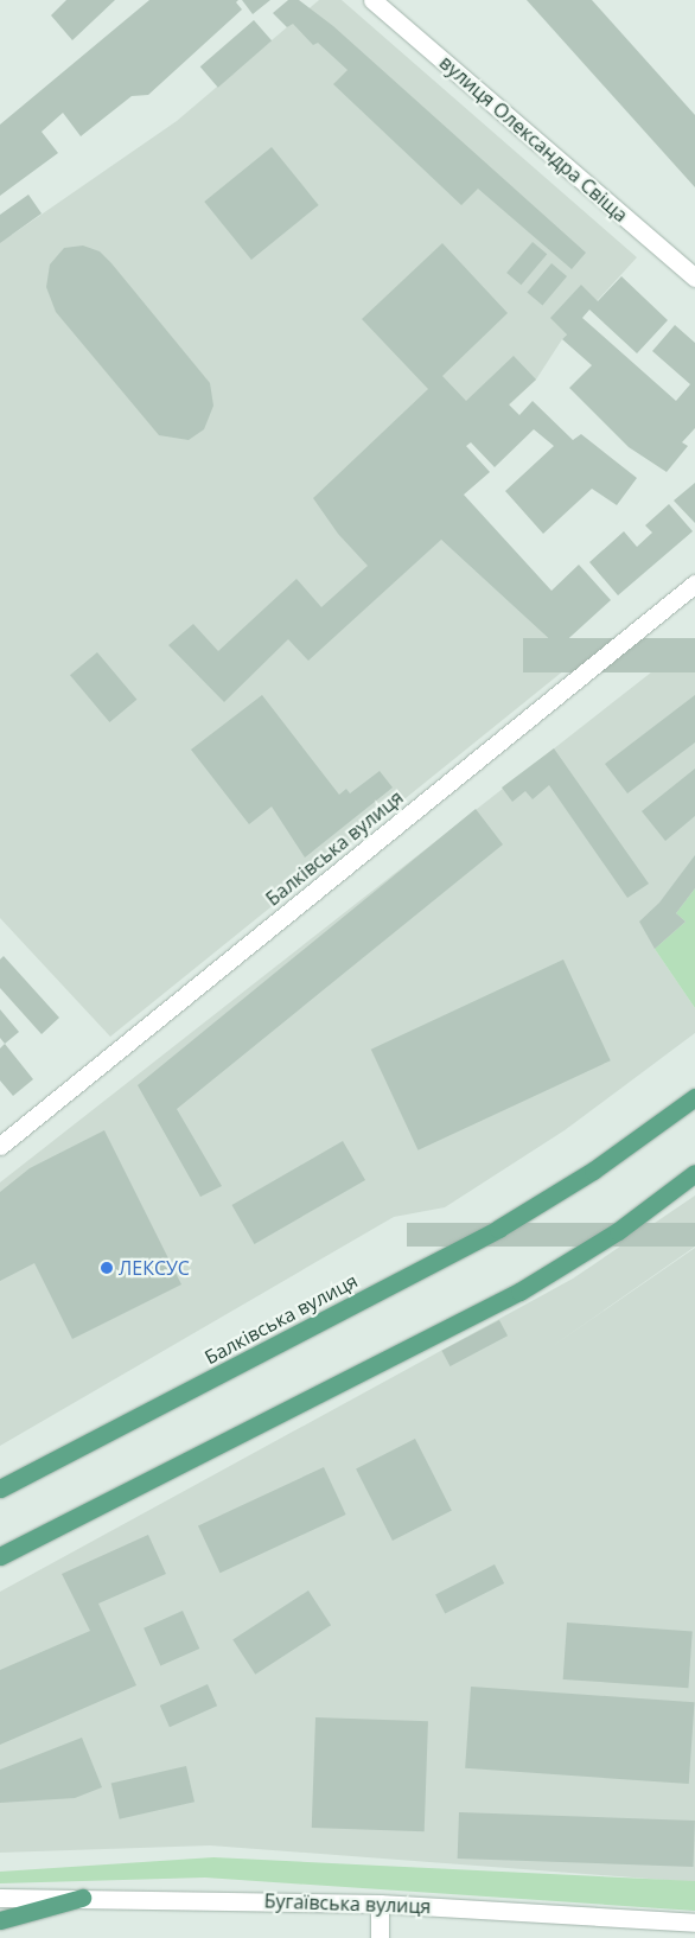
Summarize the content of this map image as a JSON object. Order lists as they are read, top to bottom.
{
  "streets": {
    "main road": ["Балківська вулиця"],
    "street": ["вулиця Олександра Свіща", "Бугаївська вулиця"]
  },
  "places": ["ЛЕКСУС"]
}
